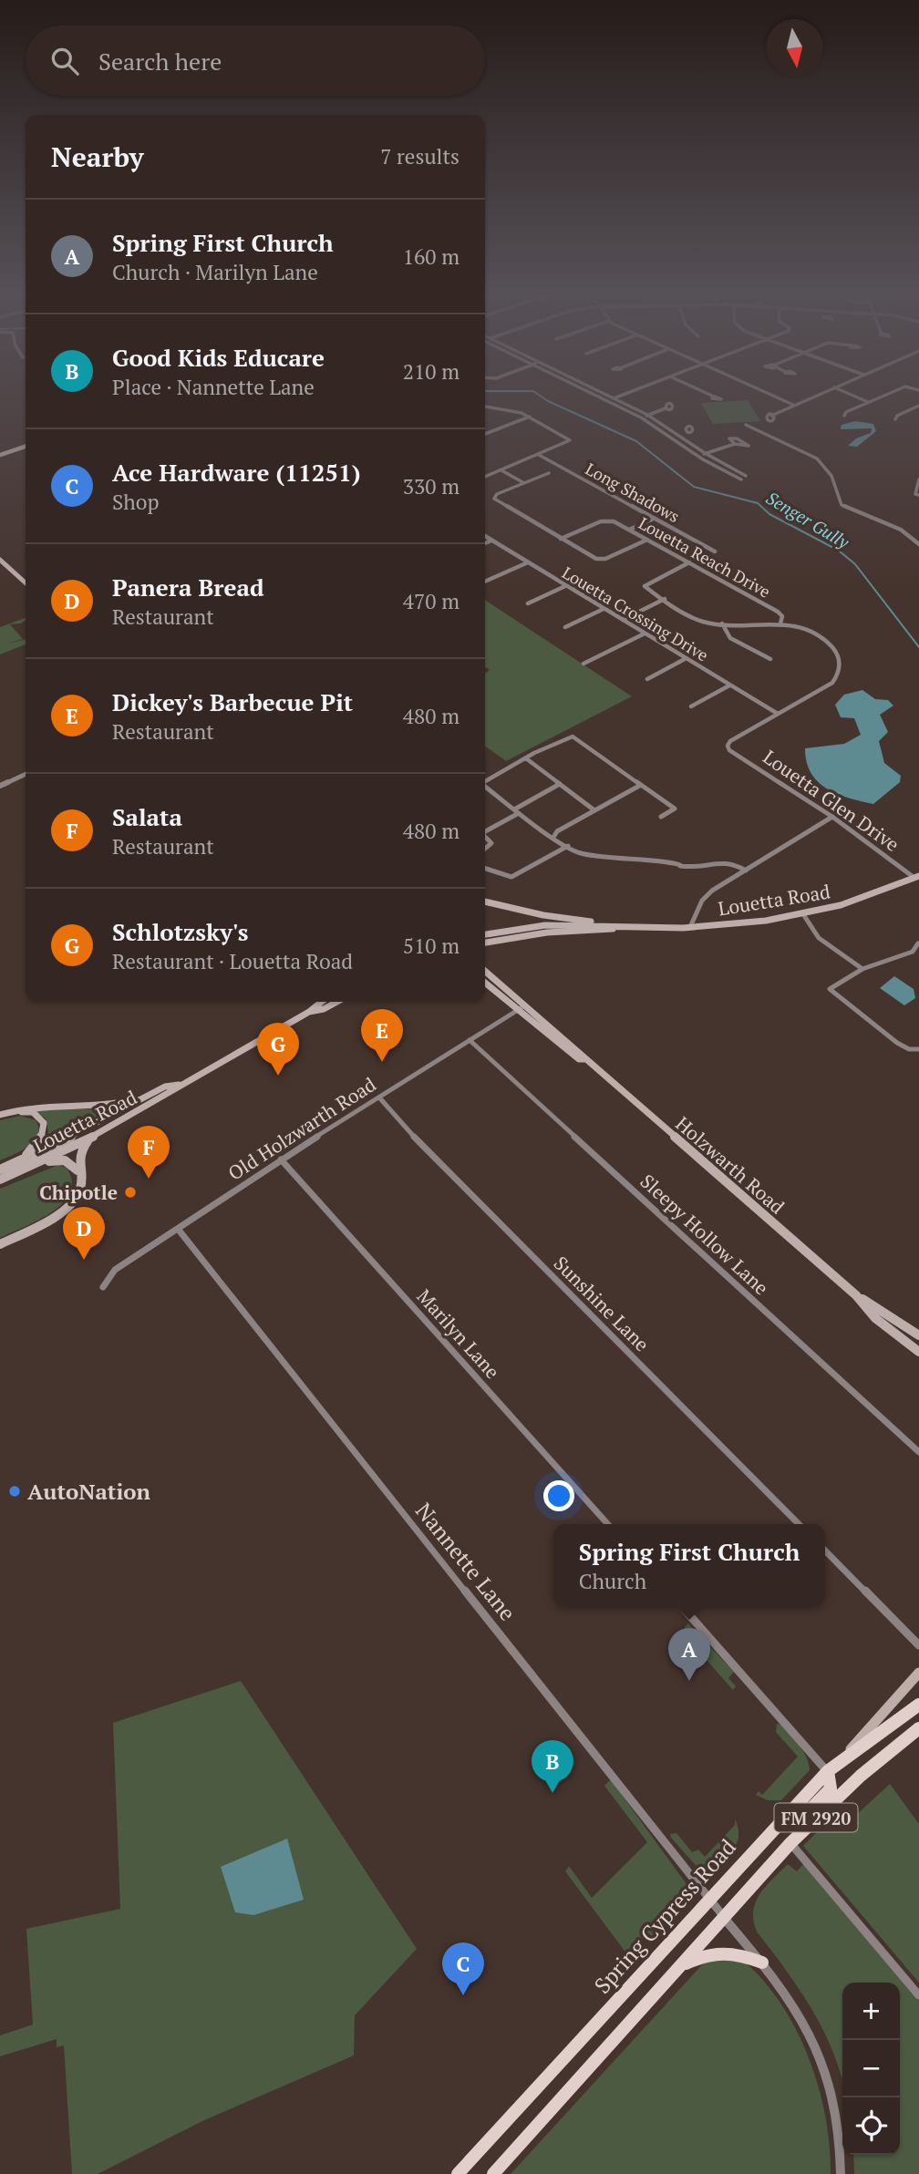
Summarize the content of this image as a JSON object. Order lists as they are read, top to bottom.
{
  "streets": {
    "main road": [
      "Louetta Road",
      "Holzwarth Road",
      "FM 2920",
      "Spring Cypress Road"
    ],
    "street": [
      "Long Shadows",
      "Louetta Reach Drive",
      "Louetta Crossing Drive",
      "Louetta Glen Drive",
      "Old Holzwarth Road",
      "Sleepy Hollow Lane",
      "Sunshine Lane",
      "Marilyn Lane",
      "Nannette Lane"
    ]
  },
  "crossings": [
    ["Louetta Crossing Drive", "Louetta Glen Drive"],
    ["Louetta Glen Drive", "Louetta Road"],
    ["Old Holzwarth Road", "Holzwarth Road"],
    ["Old Holzwarth Road", "Sleepy Hollow Lane"],
    ["Old Holzwarth Road", "Sunshine Lane"],
    ["Old Holzwarth Road", "Marilyn Lane"],
    ["Old Holzwarth Road", "Nannette Lane"],
    ["Nannette Lane", "FM 2920"],
    ["Nannette Lane", "Spring Cypress Road"]
  ],
  "water": ["Senger Gully"],
  "places": ["Chipotle", "AutoNation"],
  "north": "bottom",
  "page": {
    "search": "Search here",
    "heading": ["Nearby", "7 results"],
    "list": [
      {
        "mark": "A",
        "name": "Spring First Church",
        "note": "Church · Marilyn Lane",
        "value": "160 m"
      },
      {
        "mark": "B",
        "name": "Good Kids Educare",
        "note": "Place · Nannette Lane",
        "value": "210 m"
      },
      {
        "mark": "C",
        "name": "Ace Hardware (11251)",
        "note": "Shop",
        "value": "330 m"
      },
      {
        "mark": "D",
        "name": "Panera Bread",
        "note": "Restaurant",
        "value": "470 m"
      },
      {
        "mark": "E",
        "name": "Dickey's Barbecue Pit",
        "note": "Restaurant",
        "value": "480 m"
      },
      {
        "mark": "F",
        "name": "Salata",
        "note": "Restaurant",
        "value": "480 m"
      },
      {
        "mark": "G",
        "name": "Schlotzsky's",
        "note": "Restaurant · Louetta Road",
        "value": "510 m"
      }
    ],
    "pins": [
      "E",
      "G",
      "F",
      "D",
      "A",
      "B",
      "C"
    ],
    "popup": ["Spring First Church", "Church"],
    "map_buttons": ["+", "−"]
  }
}
